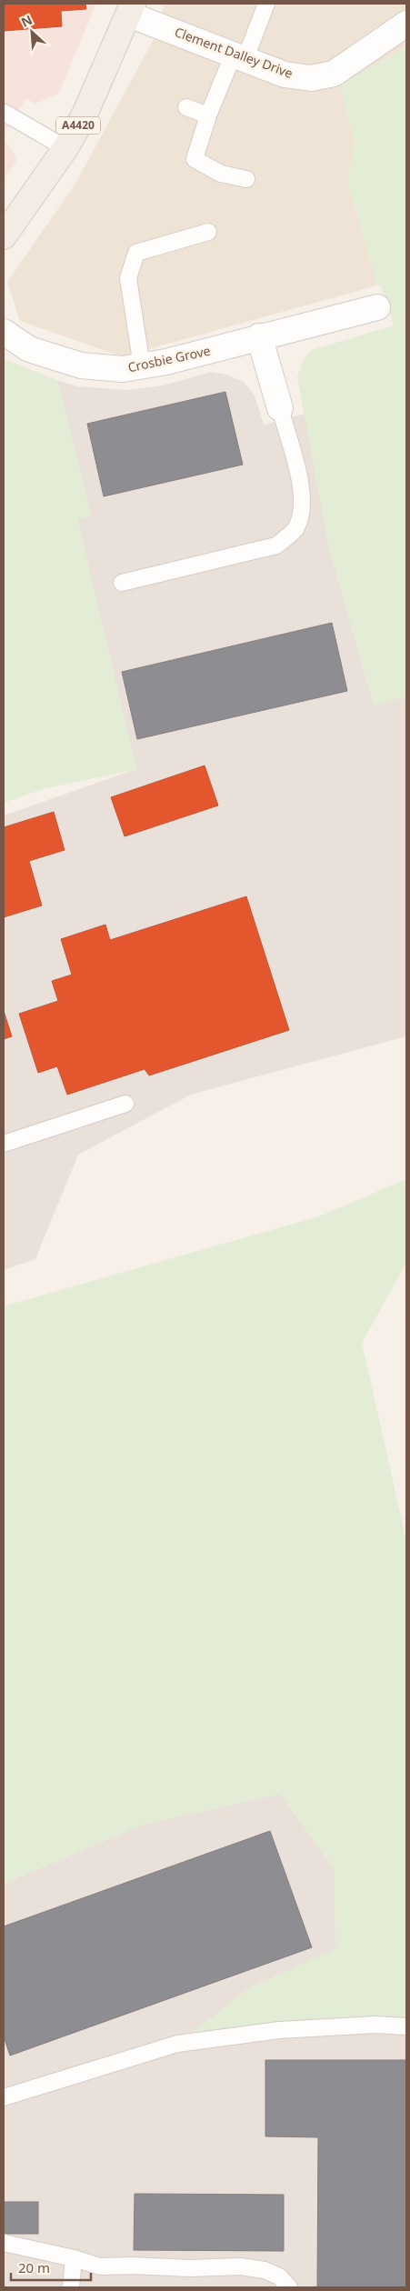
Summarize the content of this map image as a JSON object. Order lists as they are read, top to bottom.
{
  "streets": {
    "main road": ["A4420"],
    "street": ["Clement Dalley Drive", "Crosbie Grove"]
  },
  "crossings": [
    ["Clement Dalley Drive", "A4420"]
  ],
  "scale_bar": "20 m",
  "north": "top left"
}
